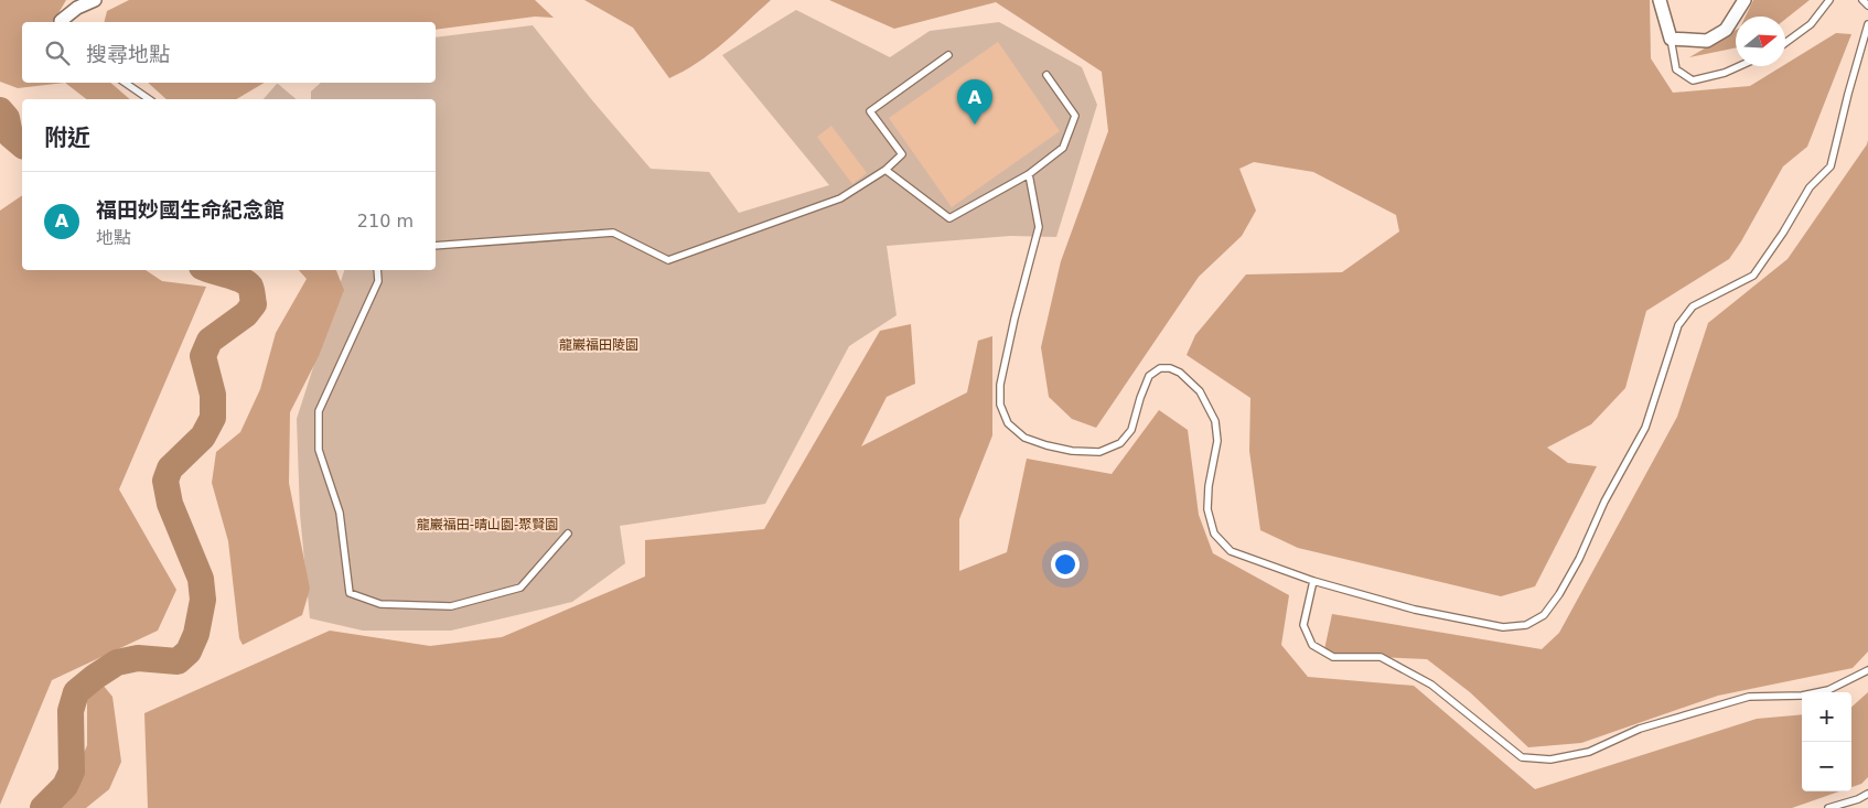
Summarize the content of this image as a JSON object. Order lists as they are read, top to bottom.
{
  "parks": ["龍巖福田陵園", "龍巖福田-晴山園-聚賢園"],
  "north": "right",
  "page": {
    "search": "搜尋地點",
    "pins": "A",
    "heading": "附近",
    "list": [
      {
        "mark": "A",
        "name": "福田妙國生命紀念館",
        "note": "地點",
        "value": "210 m"
      }
    ],
    "map_buttons": ["+", "−"]
  }
}
